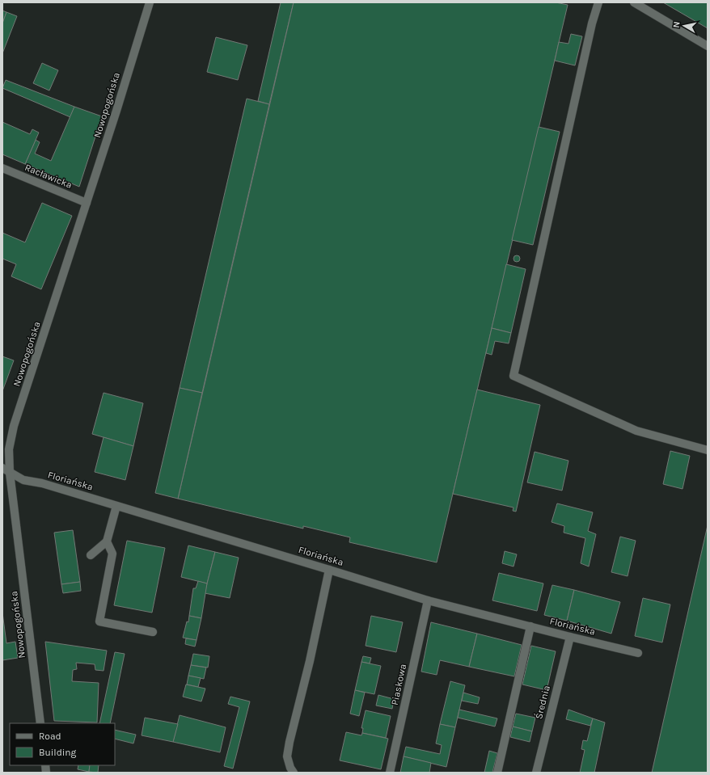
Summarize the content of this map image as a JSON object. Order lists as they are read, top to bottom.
{
  "streets": {
    "street": [
      "Nowopogońska",
      "Racławicka",
      "Floriańska",
      "Piaskowa",
      "Średnia"
    ]
  },
  "crossings": [
    ["Nowopogońska", "Racławicka"],
    ["Nowopogońska", "Floriańska"],
    ["Floriańska", "Piaskowa"],
    ["Floriańska", "Średnia"]
  ],
  "legend": ["Road", "Building"],
  "north": "left"
}
